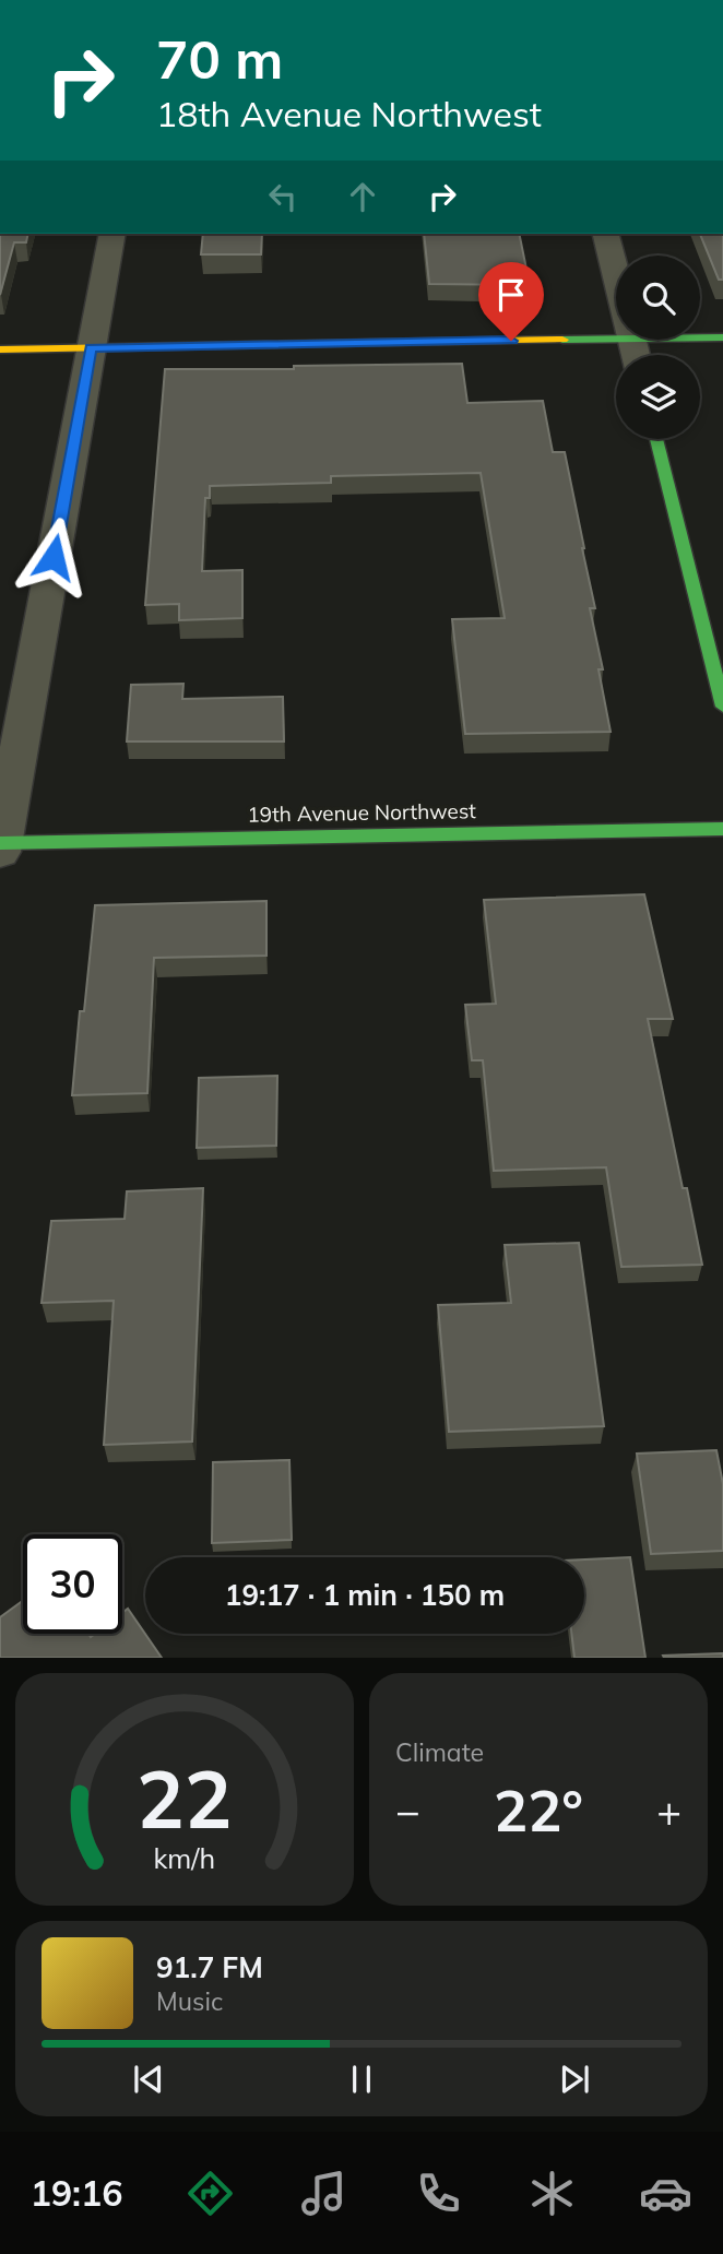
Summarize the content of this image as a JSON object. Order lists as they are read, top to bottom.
{
  "streets": {
    "main road": ["19th Avenue Northwest"]
  },
  "page": {
    "turn": ["70 m", "18th Avenue Northwest"],
    "limit": "30",
    "trip": "19:17 · 1 min · 150 m",
    "tile": "Climate",
    "heat": ["−", "22°", "+"],
    "song": ["91.7 FM", "Music"],
    "tabs": "19:16",
    "gauge": ["22", "km/h"]
  }
}
